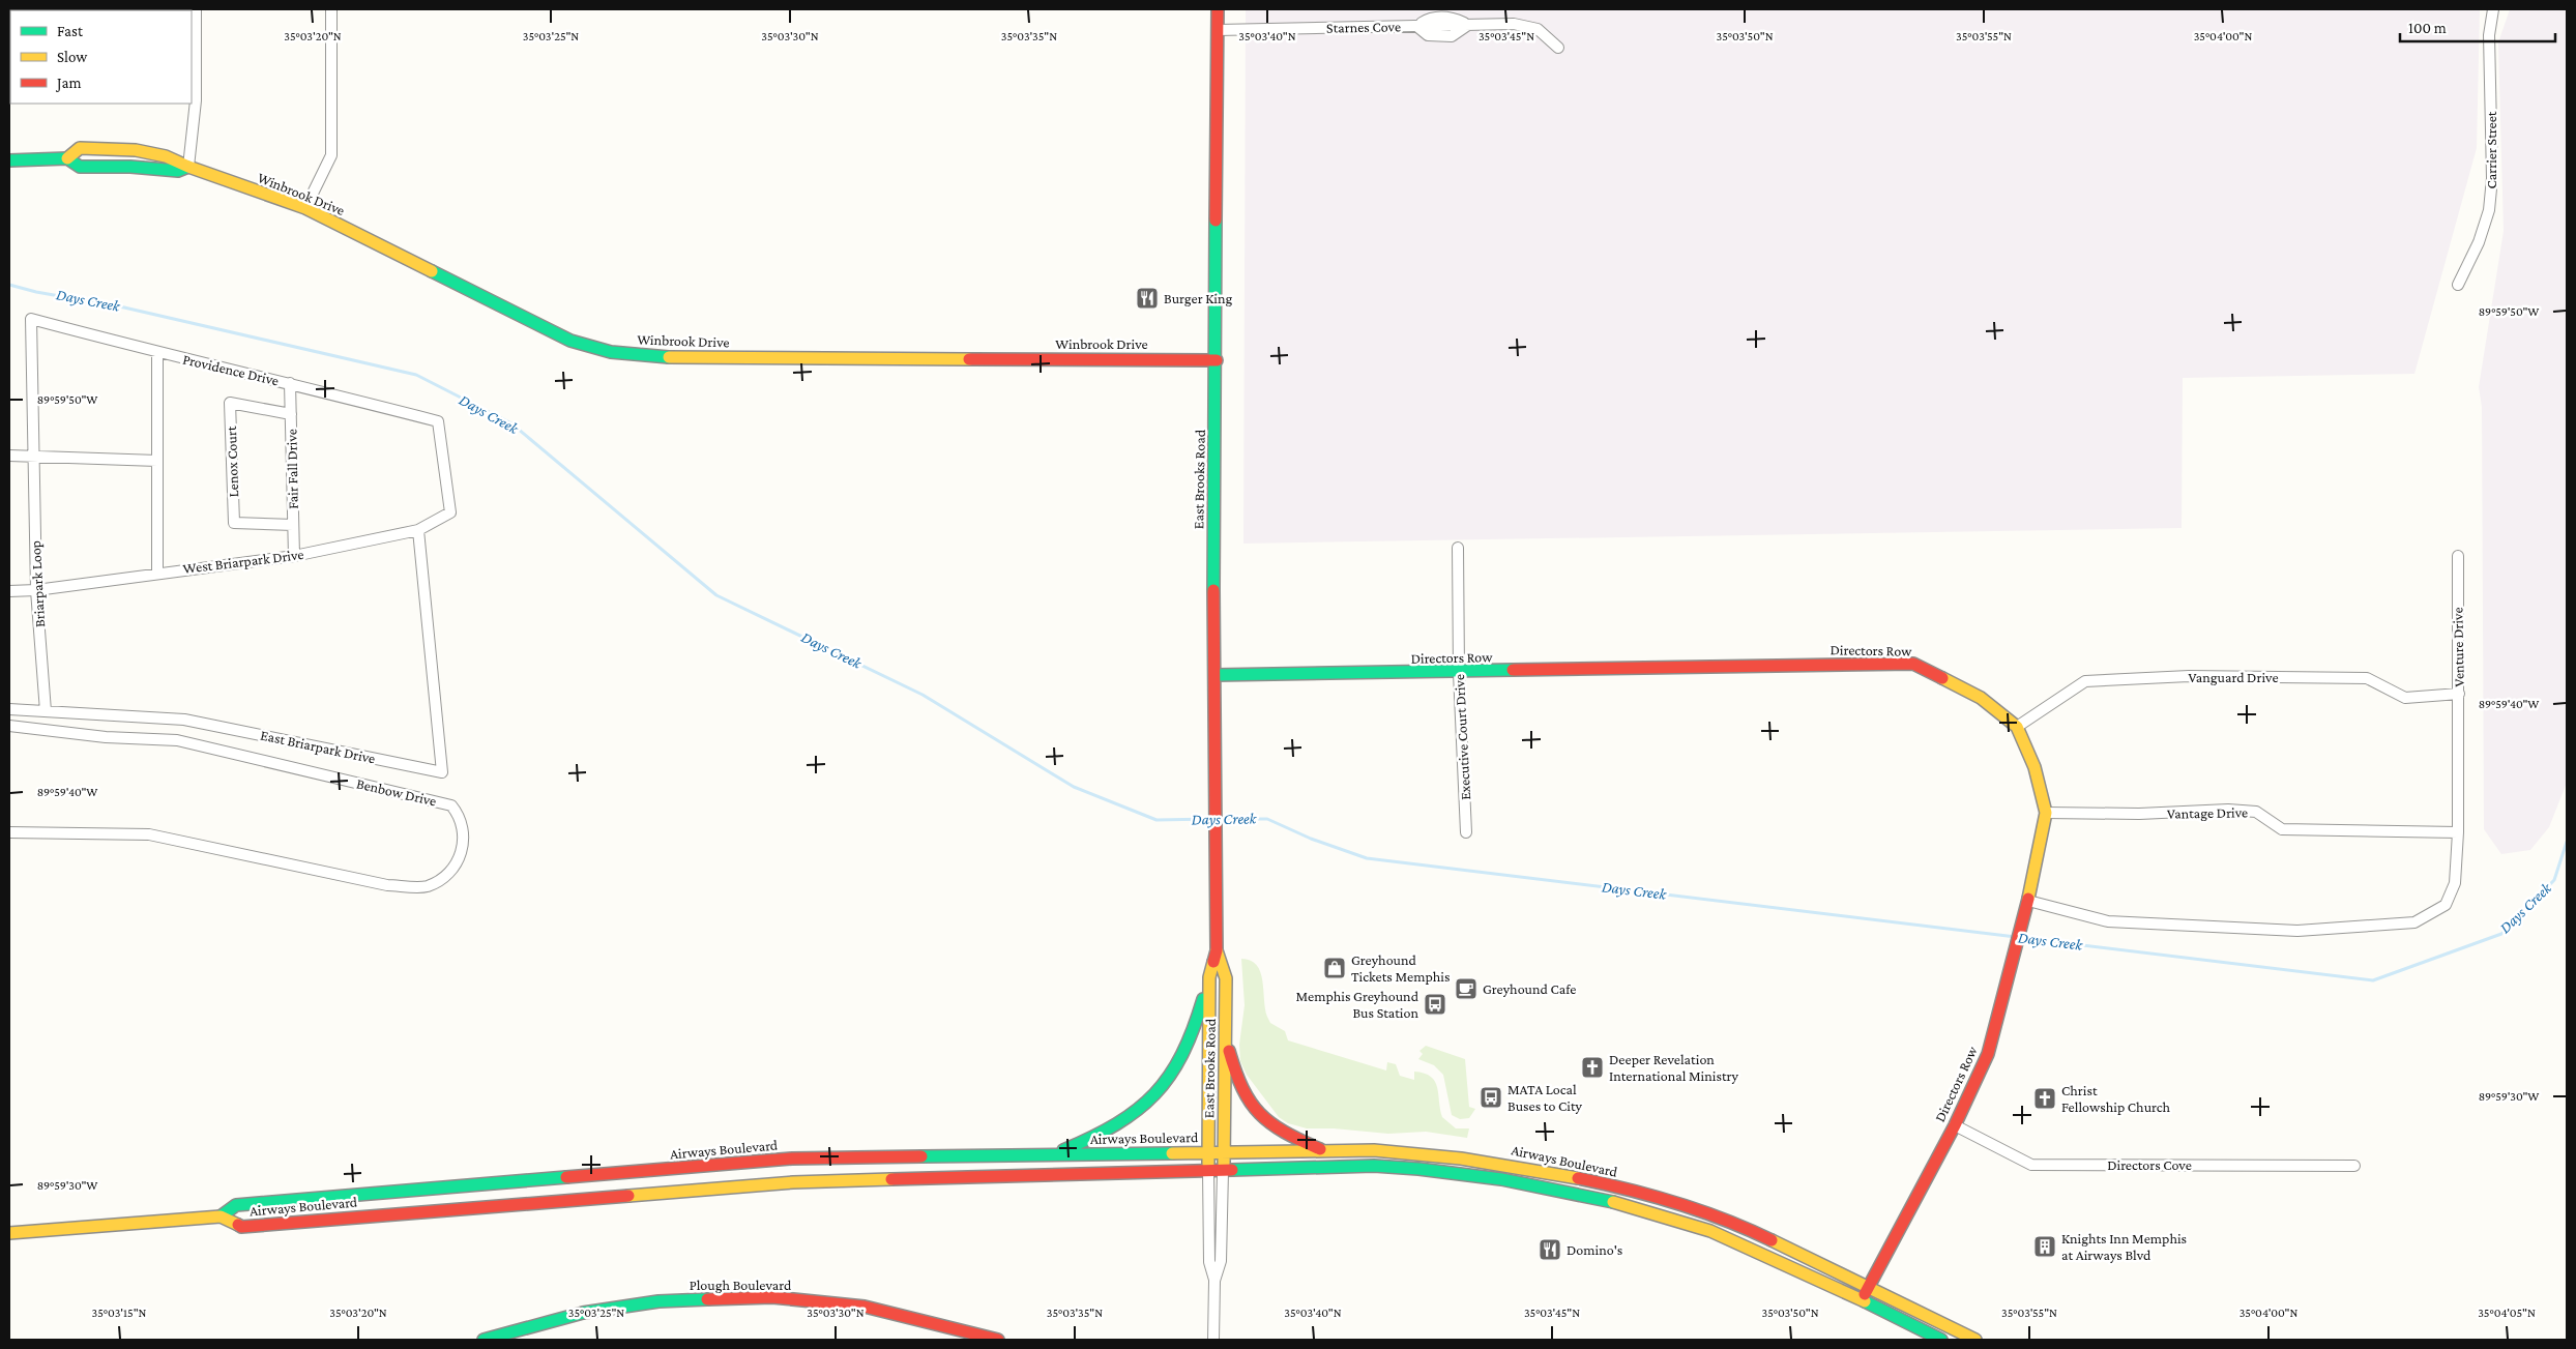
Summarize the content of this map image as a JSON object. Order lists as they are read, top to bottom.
{
  "streets": {
    "main road": [
      "Winbrook Drive",
      "East Brooks Road",
      "Directors Row",
      "Airways Boulevard",
      "Plough Boulevard"
    ],
    "street": [
      "Starnes Cove",
      "Carrier Street",
      "Providence Drive",
      "Lenox Court",
      "Fair Fall Drive",
      "West Briarpark Drive",
      "Briarpark Loop",
      "Venture Drive",
      "Vanguard Drive",
      "Executive Court Drive",
      "East Briarpark Drive",
      "Benbow Drive",
      "Vantage Drive",
      "Directors Cove"
    ]
  },
  "crossings": [
    ["Starnes Cove", "East Brooks Road"],
    ["Winbrook Drive", "East Brooks Road"],
    ["Providence Drive", "Fair Fall Drive"],
    ["Providence Drive", "West Briarpark Drive"],
    ["Providence Drive", "Briarpark Loop"],
    ["Providence Drive", "East Briarpark Drive"],
    ["Lenox Court", "Fair Fall Drive"],
    ["Fair Fall Drive", "West Briarpark Drive"],
    ["East Brooks Road", "Directors Row"],
    ["East Brooks Road", "Airways Boulevard"],
    ["West Briarpark Drive", "Briarpark Loop"],
    ["West Briarpark Drive", "East Briarpark Drive"],
    ["Briarpark Loop", "East Briarpark Drive"],
    ["Venture Drive", "Directors Row"],
    ["Venture Drive", "Vanguard Drive"],
    ["Venture Drive", "Vantage Drive"],
    ["Directors Row", "Vanguard Drive"],
    ["Directors Row", "Executive Court Drive"],
    ["Directors Row", "Vantage Drive"],
    ["Directors Row", "Airways Boulevard"],
    ["Directors Row", "Directors Cove"]
  ],
  "water": ["Days Creek"],
  "places": {
    "restaurant": ["Burger King", "Domino's"],
    "shop": ["Greyhound Tickets Memphis"],
    "cafe": ["Greyhound Cafe"],
    "bus stop": ["Memphis Greyhound Bus Station", "MATA Local Buses to City"],
    "church": ["Deeper Revelation International Ministry", "Christ Fellowship Church"],
    "building": ["Knights Inn Memphis at Airways Blvd"]
  },
  "legend": ["Fast", "Slow", "Jam"],
  "scale_bar": "100 m",
  "coordinates": [
    "35°03'20\"N",
    "35°03'25\"N",
    "35°03'30\"N",
    "35°03'35\"N",
    "35°03'40\"N",
    "35°03'45\"N",
    "35°03'50\"N",
    "35°03'55\"N",
    "35°04'00\"N",
    "89°59'50\"W",
    "89°59'40\"W",
    "89°59'30\"W",
    "35°03'15\"N",
    "35°04'05\"N"
  ]
}
